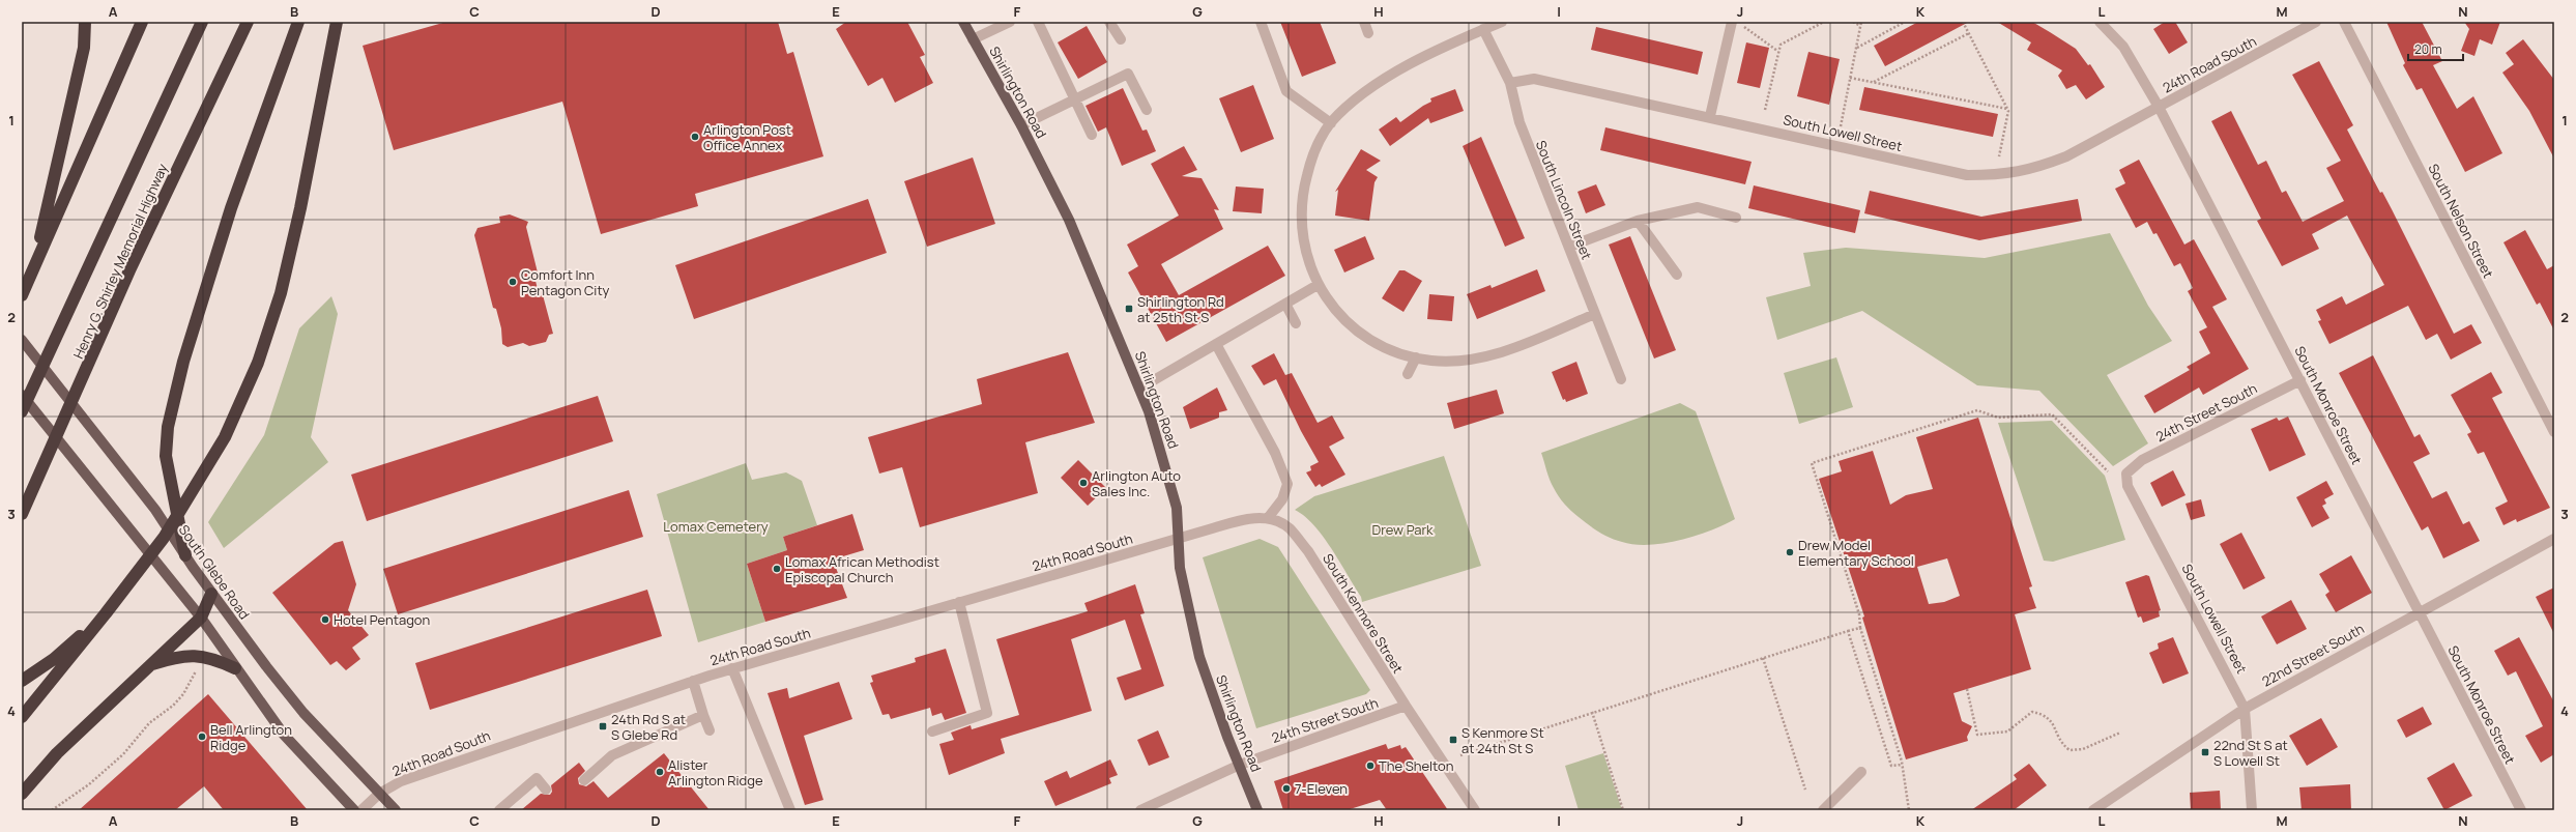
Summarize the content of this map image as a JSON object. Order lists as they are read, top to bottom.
{
  "streets": {
    "highway": ["Henry G. Shirley Memorial Highway"],
    "main road": ["Shirlington Road", "South Glebe Road"],
    "street": [
      "24th Road South",
      "South Lowell Street",
      "South Lincoln Street",
      "South Nelson Street",
      "South Monroe Street",
      "24th Street South",
      "South Kenmore Street",
      "22nd Street South"
    ]
  },
  "crossings": [
    ["24th Road South", "Shirlington Road"],
    ["24th Road South", "South Lowell Street"],
    ["24th Road South", "South Monroe Street"],
    ["24th Road South", "South Glebe Road"],
    ["Shirlington Road", "24th Street South"],
    ["South Lowell Street", "South Lincoln Street"],
    ["South Lowell Street", "South Monroe Street"],
    ["South Lowell Street", "24th Street South"],
    ["South Lowell Street", "22nd Street South"],
    ["South Monroe Street", "24th Street South"],
    ["South Monroe Street", "22nd Street South"],
    ["24th Street South", "South Kenmore Street"]
  ],
  "parks": ["Lomax Cemetery", "Drew Park"],
  "places": {
    "other": [
      "Arlington Post Office Annex",
      "Comfort Inn Pentagon City",
      "Arlington Auto Sales Inc.",
      "Drew Model Elementary School",
      "Lomax African Methodist Episcopal Church",
      "Hotel Pentagon",
      "Bell Arlington Ridge",
      "The Shelton",
      "Alister Arlington Ridge",
      "7-Eleven"
    ],
    "transit": [
      "Shirlington Rd at 25th St S",
      "24th Rd S at S Glebe Rd",
      "S Kenmore St at 24th St S",
      "22nd St S at S Lowell St"
    ]
  },
  "scale_bar": "20 m",
  "grid": {
    "columns": [
      "A",
      "B",
      "C",
      "D",
      "E",
      "F",
      "G",
      "H",
      "I",
      "J",
      "K",
      "L",
      "M",
      "N"
    ],
    "rows": [
      "1",
      "2",
      "3",
      "4"
    ]
  }
}
